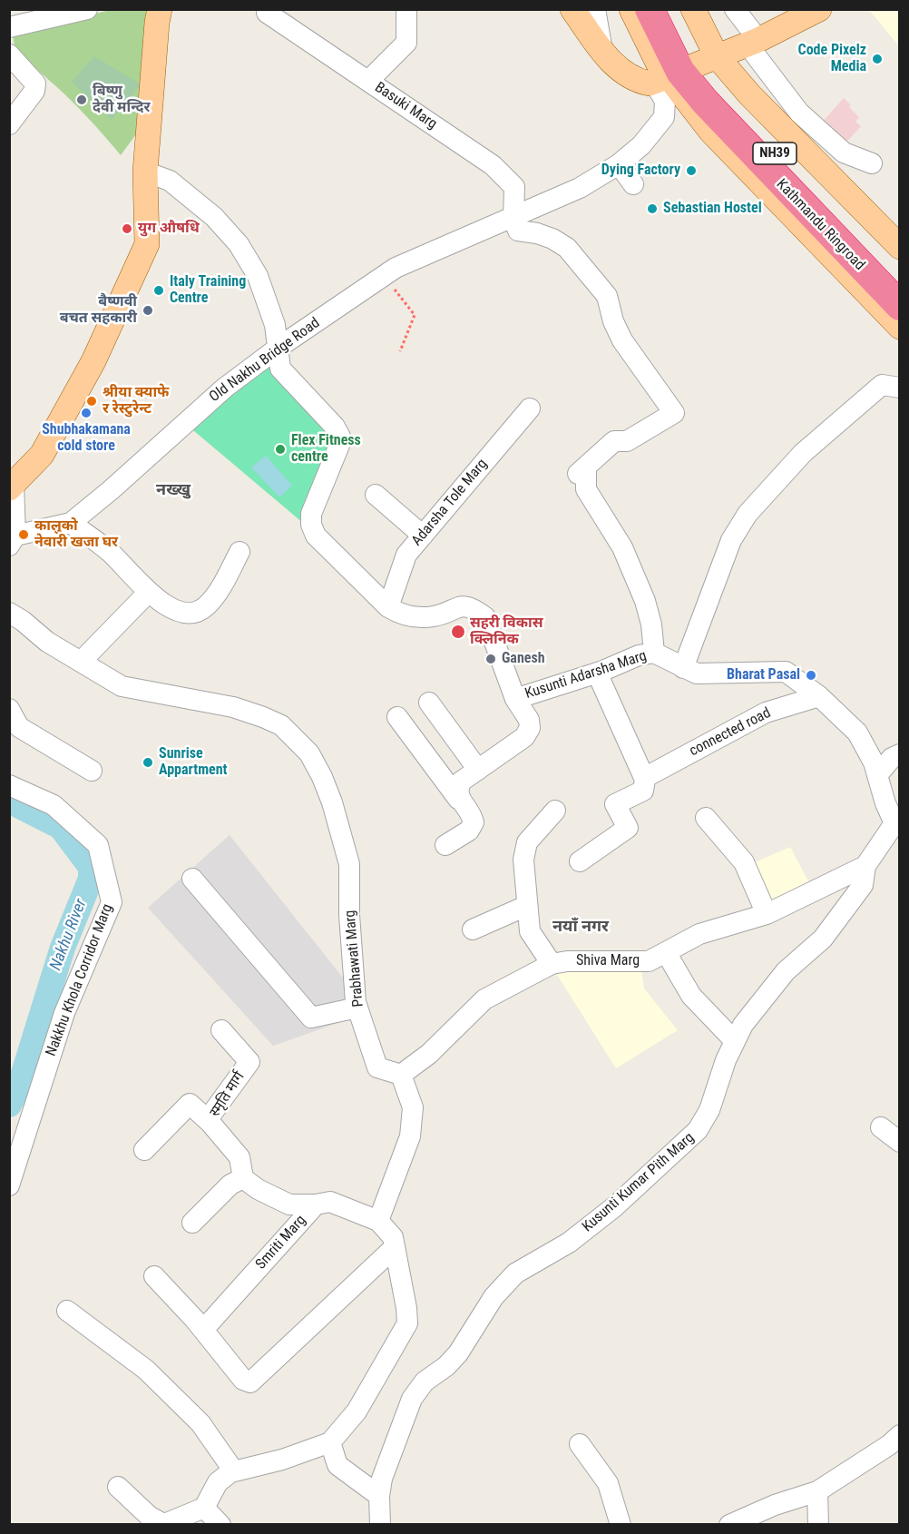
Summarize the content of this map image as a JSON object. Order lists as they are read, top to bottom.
{
  "streets": {
    "highway": ["NH39", "Kathmandu Ringroad"],
    "street": [
      "Basuki Marg",
      "Old Nakhu Bridge Road",
      "Adarsha Tole Marg",
      "Kusunti Adarsha Marg",
      "connected road",
      "Prabhawati Marg",
      "Shiva Marg",
      "Nakkhu Khola Corridor Marg",
      "स्मृति मार्ग",
      "Kusunti Kumar Pith Marg",
      "Smriti Marg"
    ]
  },
  "crossings": [
    ["Basuki Marg", "Old Nakhu Bridge Road"],
    ["Kathmandu Ringroad", "Old Nakhu Bridge Road"],
    ["Kusunti Adarsha Marg", "connected road"],
    ["Kusunti Adarsha Marg", "Kusunti Kumar Pith Marg"],
    ["Prabhawati Marg", "Shiva Marg"],
    ["Shiva Marg", "Kusunti Kumar Pith Marg"]
  ],
  "districts": ["नख्खु", "नयाँ नगर"],
  "water": ["Nakhu River"],
  "places": [
    "Code Pixelz Media",
    "बिष्णु देवी मन्दिर",
    "Dying Factory",
    "Sebastian Hostel",
    "युग औषधि",
    "Italy Training Centre",
    "बैष्णवी बचत सहकारी",
    "श्रीया क्याफे र रेस्टुरेन्ट",
    "Shubhakamana cold store",
    "Flex Fitness centre",
    "कालुको नेवारी खजा घर",
    "सहरी विकास क्लिनिक",
    "Ganesh",
    "Bharat Pasal",
    "Sunrise Appartment"
  ]
}
